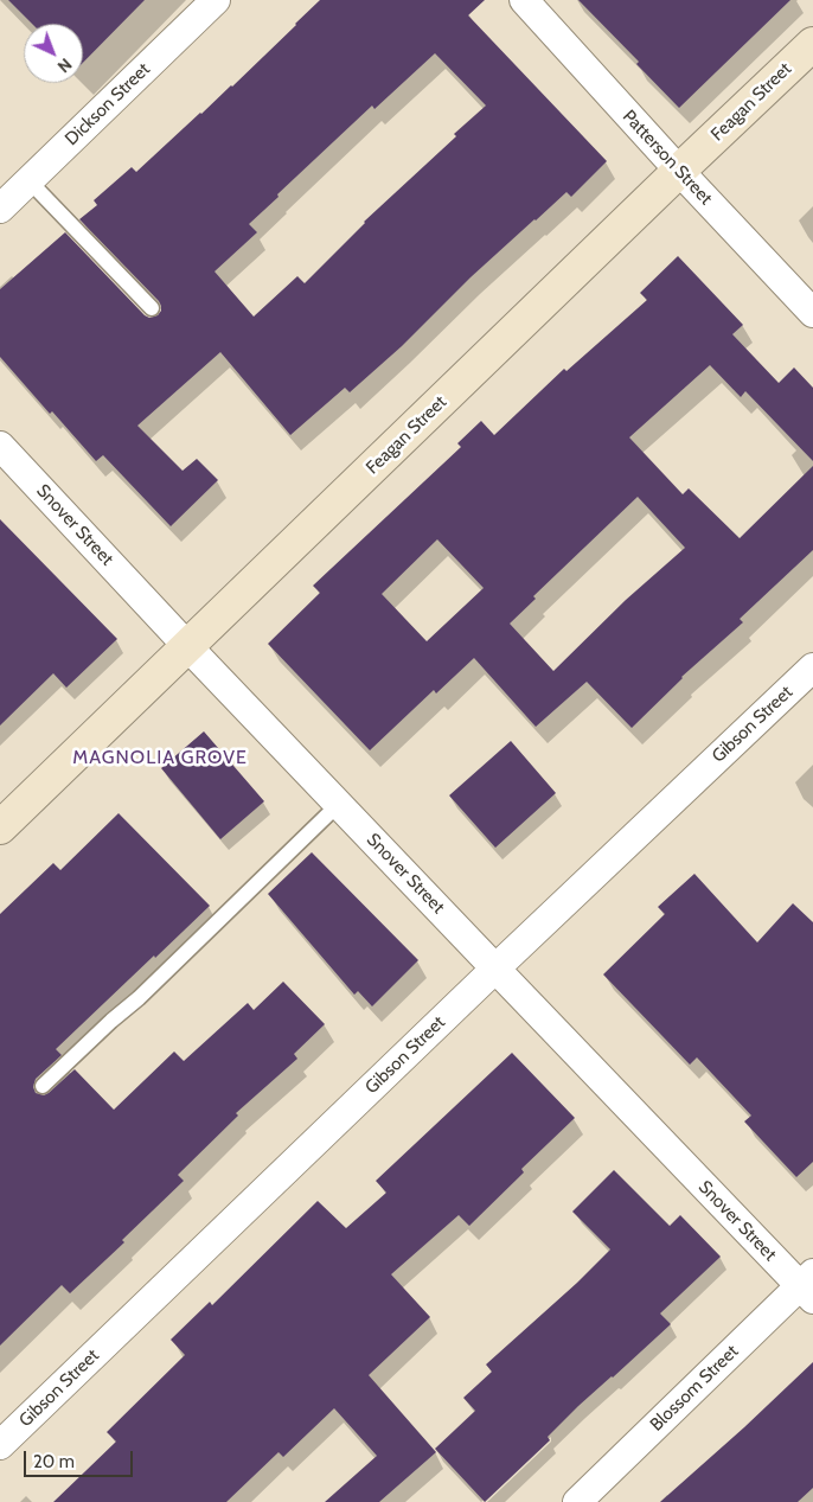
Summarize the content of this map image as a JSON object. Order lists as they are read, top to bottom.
{
  "streets": {
    "street": [
      "Feagan Street",
      "Dickson Street",
      "Patterson Street",
      "Snover Street",
      "Gibson Street",
      "Blossom Street"
    ]
  },
  "crossings": [
    ["Feagan Street", "Patterson Street"],
    ["Feagan Street", "Snover Street"],
    ["Snover Street", "Gibson Street"],
    ["Snover Street", "Blossom Street"]
  ],
  "districts": ["MAGNOLIA GROVE"],
  "scale_bar": "20 m",
  "north": "bottom right"
}
